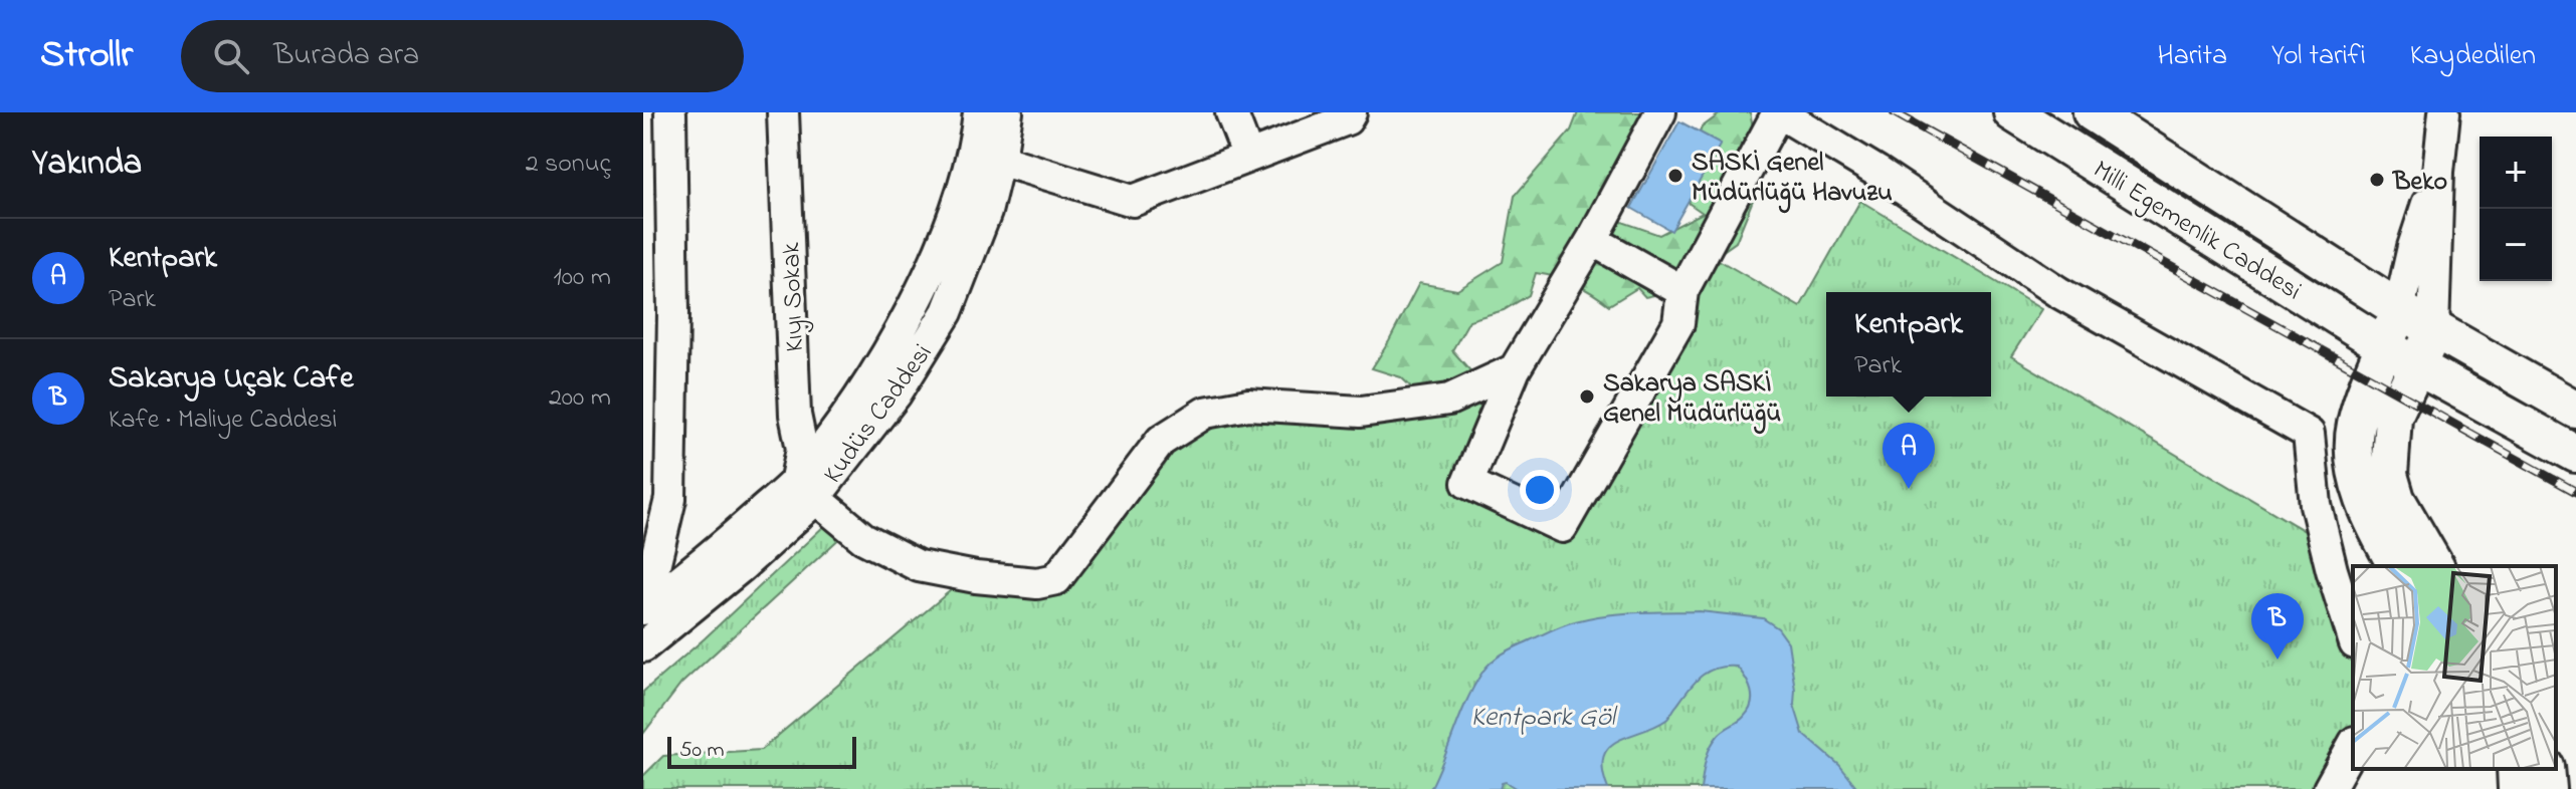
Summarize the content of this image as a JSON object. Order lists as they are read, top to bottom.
{
  "streets": {
    "main road": ["Milli Egemenlik Caddesi"],
    "street": ["Kıyı Sokak", "Kudüs Caddesi"]
  },
  "crossings": [
    ["Kıyı Sokak", "Kudüs Caddesi"]
  ],
  "water": ["Kentpark Göl"],
  "places": ["SASKİ Genel Müdürlüğü Havuzu", "Beko", "Sakarya SASKİ Genel Müdürlüğü"],
  "scale_bar": "50 m",
  "page": {
    "header": "Strollr",
    "search": "Burada ara",
    "nav": ["Harita", "Yol tarifi", "Kaydedilen"],
    "heading": ["Yakında", "2 sonuç"],
    "map_buttons": ["+", "−"],
    "list": [
      {
        "mark": "A",
        "name": "Kentpark",
        "note": "Park",
        "value": "100 m"
      },
      {
        "mark": "B",
        "name": "Sakarya Uçak Cafe",
        "note": "Kafe · Maliye Caddesi",
        "value": "200 m"
      }
    ],
    "popup": ["Kentpark", "Park"],
    "pins": ["A", "B"],
    "scale": "50 m"
  }
}
